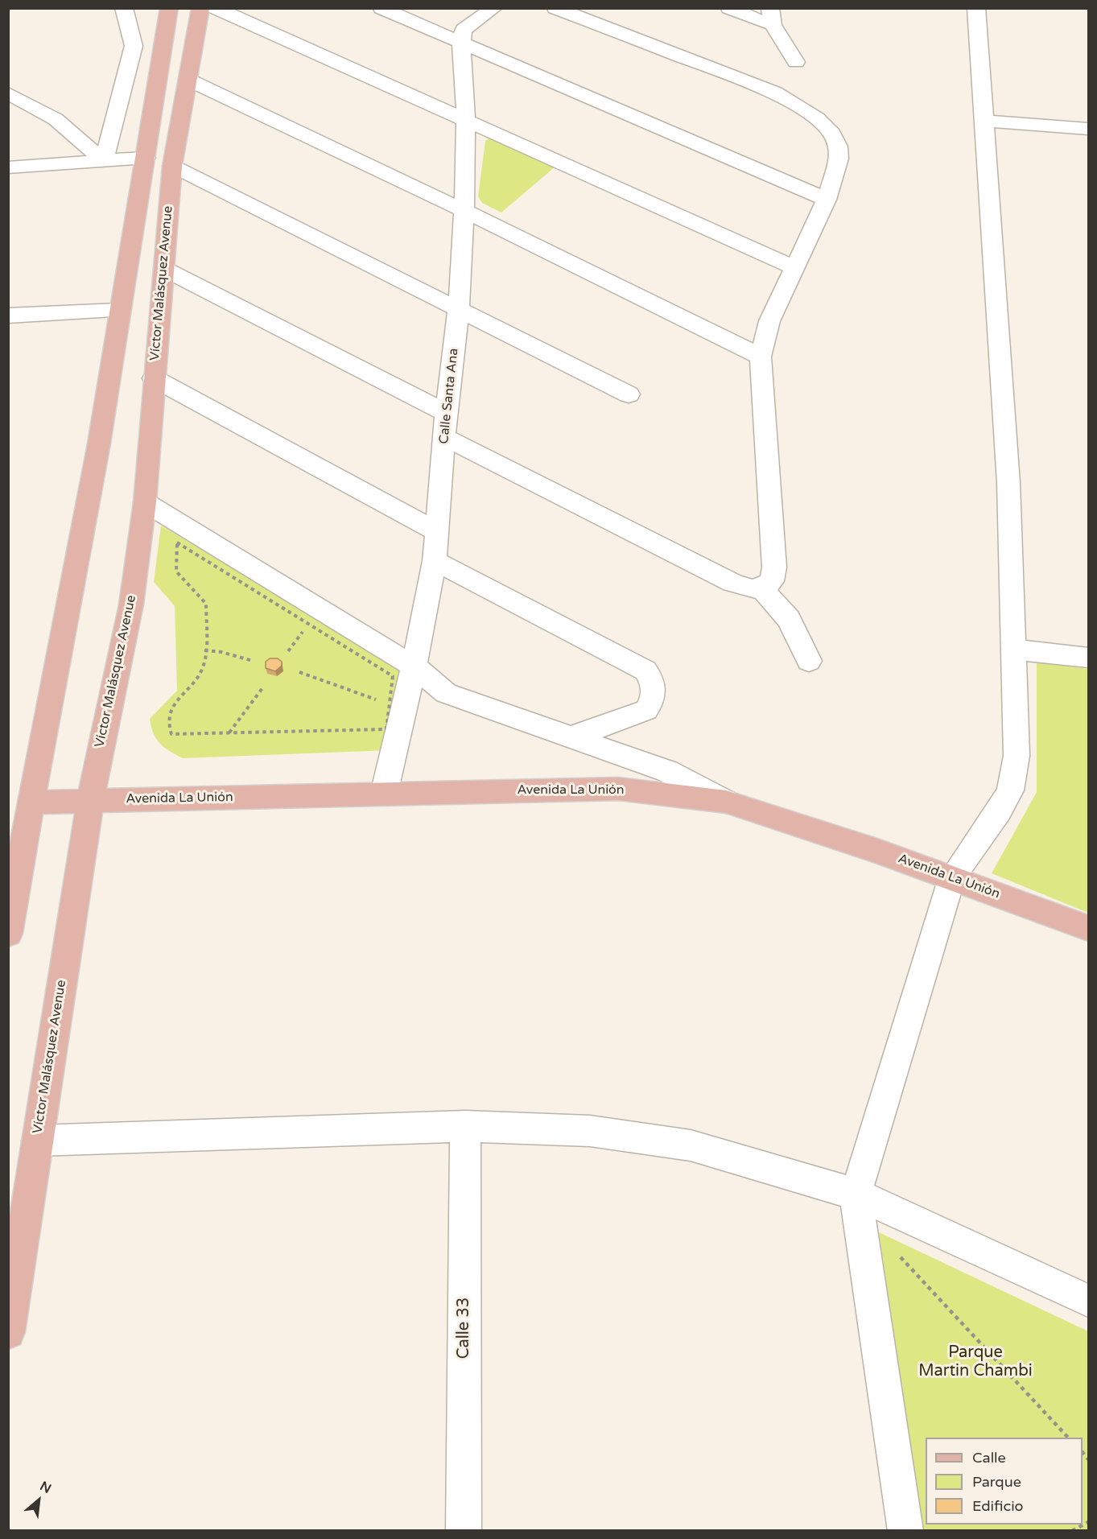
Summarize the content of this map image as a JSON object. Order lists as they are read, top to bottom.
{
  "streets": {
    "main road": ["Víctor Malásquez Avenue", "Avenida La Unión"],
    "street": ["Calle Santa Ana", "Calle 33"]
  },
  "crossings": [
    ["Víctor Malásquez Avenue", "Avenida La Unión"],
    ["Calle Santa Ana", "Avenida La Unión"]
  ],
  "parks": ["Parque Martin Chambi"],
  "legend": ["Calle", "Parque", "Edificio"],
  "north": "top right"
}
